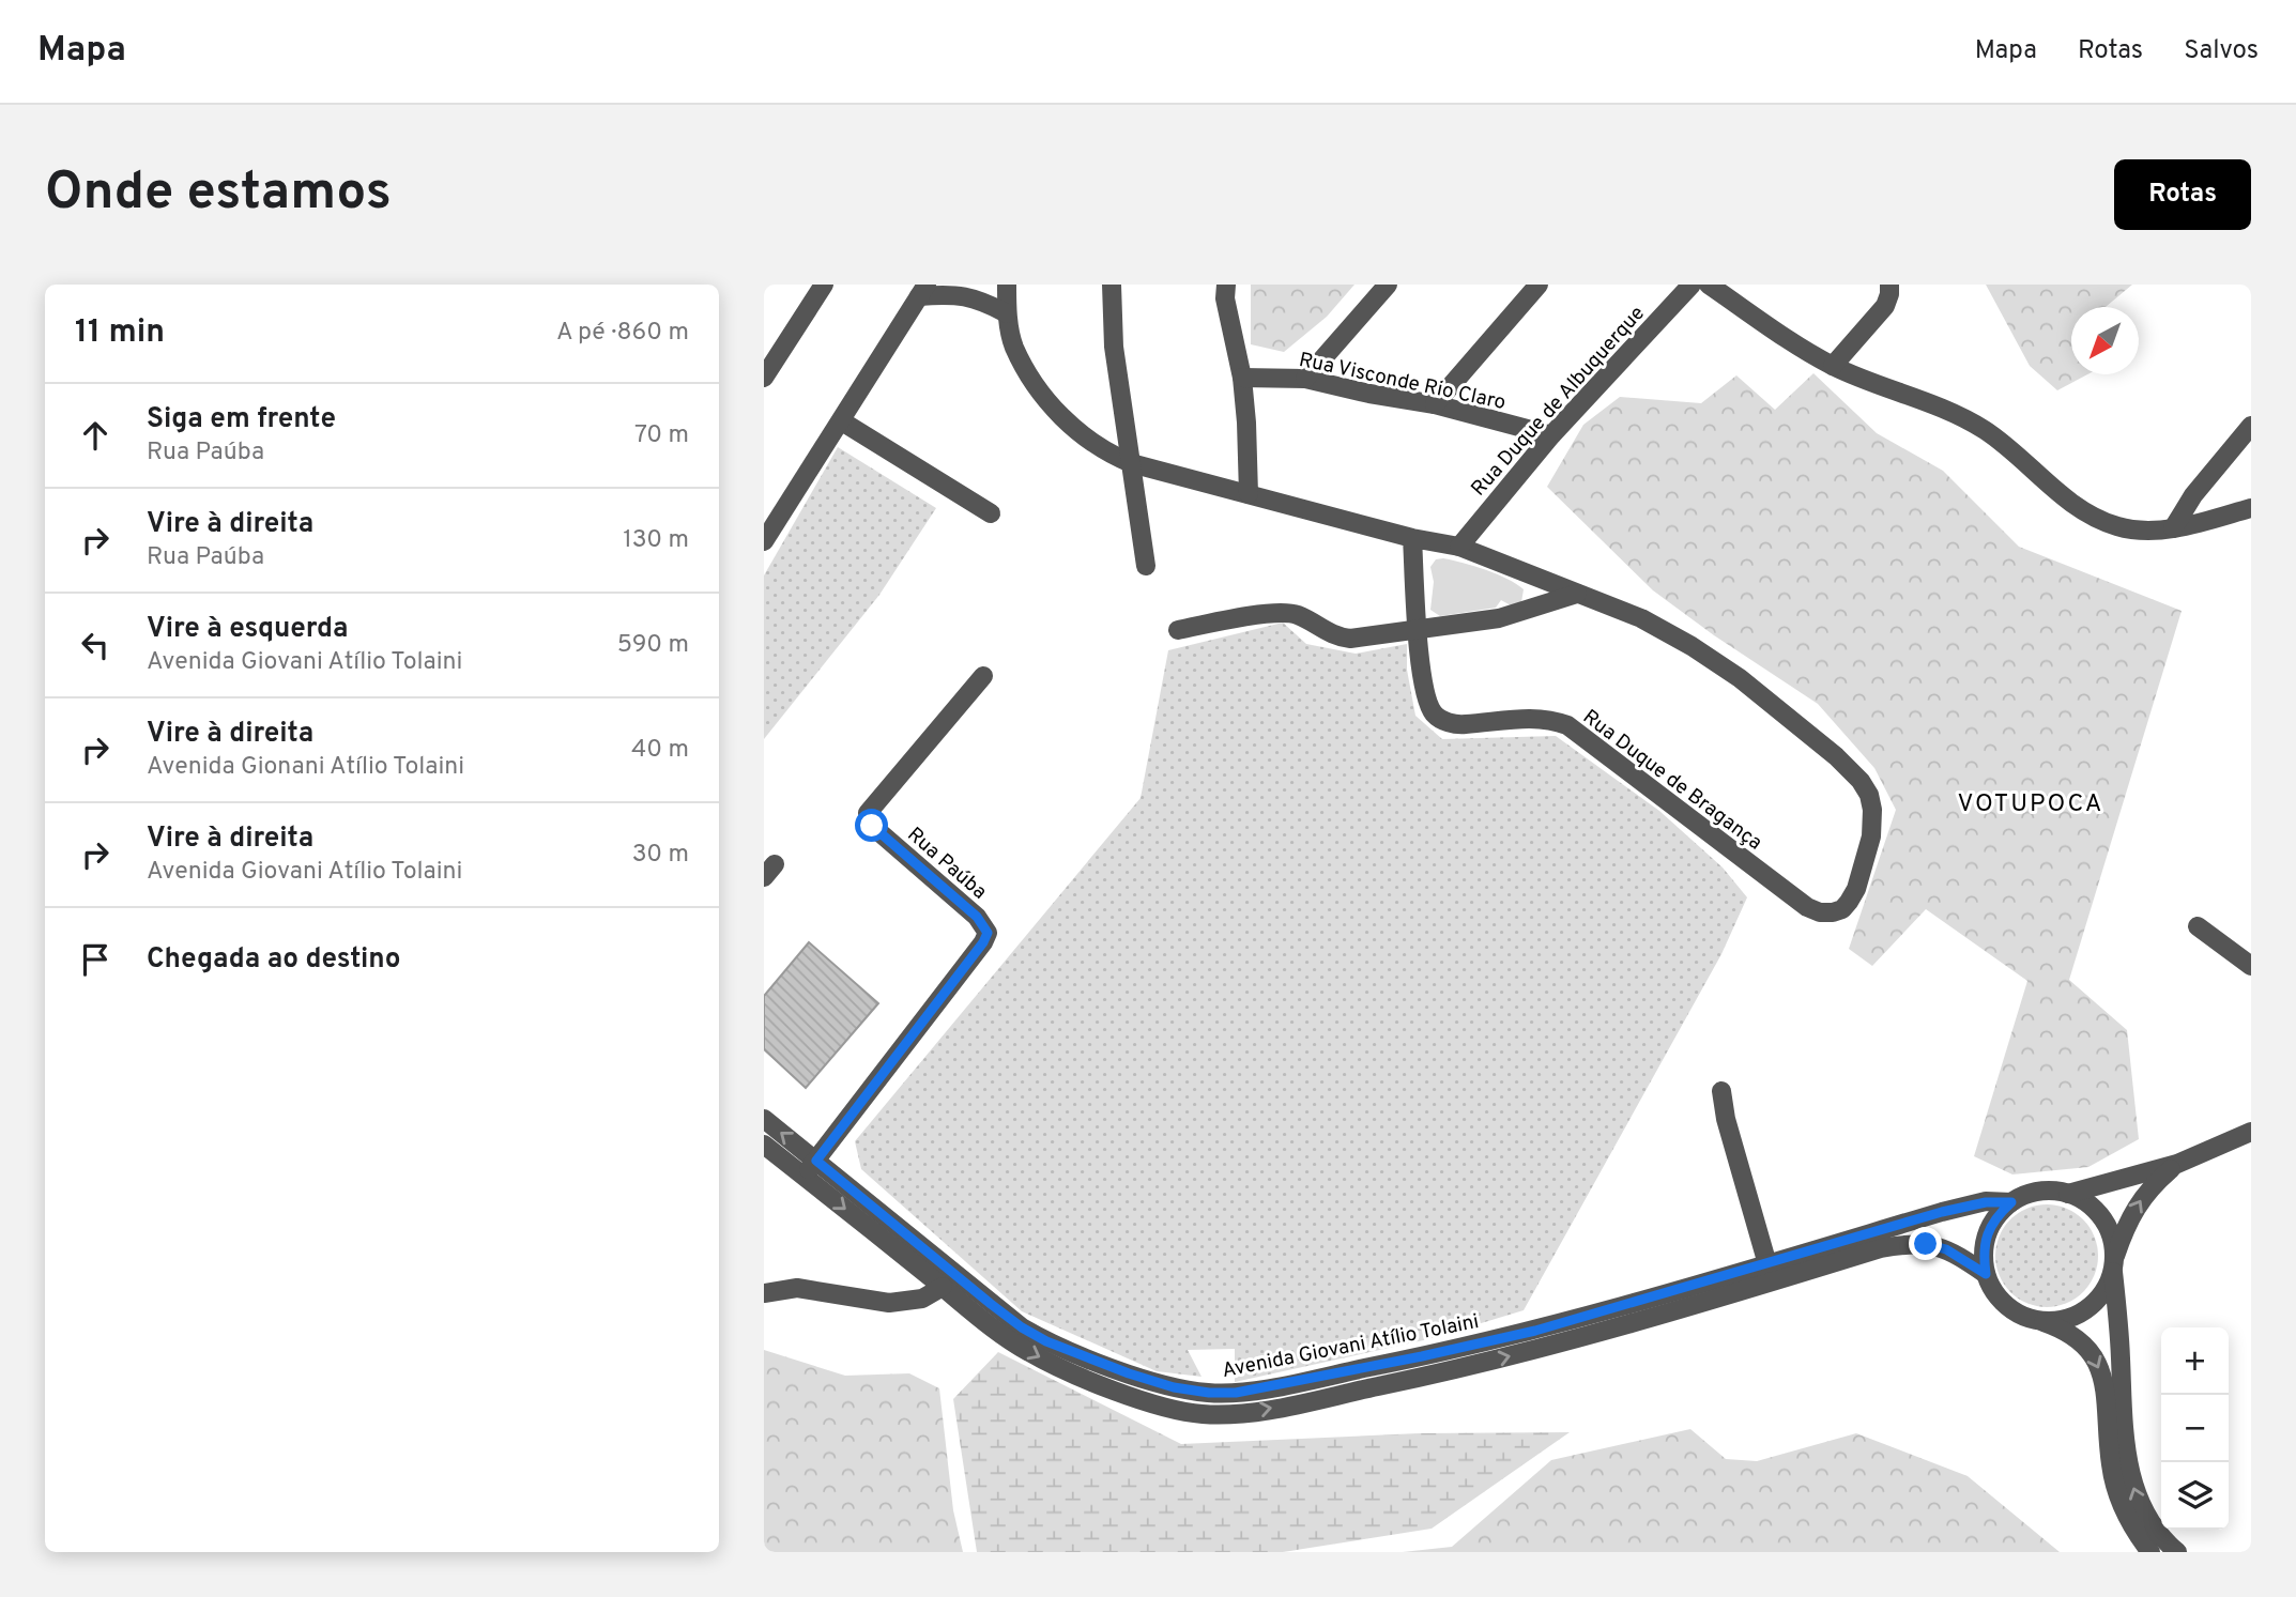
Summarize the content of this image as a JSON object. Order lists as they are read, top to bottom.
{
  "streets": {
    "street": [
      "Rua Visconde Rio Claro",
      "Rua Duque de Albuquerque",
      "Rua Duque de Bragança",
      "Rua Paúba",
      "Avenida Giovani Atílio Tolaini"
    ]
  },
  "crossings": [
    ["Rua Visconde Rio Claro", "Rua Duque de Albuquerque"],
    ["Rua Paúba", "Avenida Giovani Atílio Tolaini"]
  ],
  "districts": ["VOTUPOCA"],
  "north": "bottom left",
  "page": {
    "header": "Mapa",
    "nav": ["Mapa", "Rotas", "Salvos"],
    "buttons": "Rotas",
    "title": "Onde estamos",
    "heading": ["11 min", "A pé · 860 m"],
    "list": [
      ["Siga em frente", "Rua Paúba", "70 m"],
      ["Vire à direita", "Rua Paúba", "130 m"],
      ["Vire à esquerda", "Avenida Giovani Atílio Tolaini", "590 m"],
      ["Vire à direita", "Avenida Gionani Atílio Tolaini", "40 m"],
      ["Vire à direita", "Avenida Giovani Atílio Tolaini", "30 m"],
      "Chegada ao destino"
    ],
    "map_buttons": ["+", "−"]
  }
}
